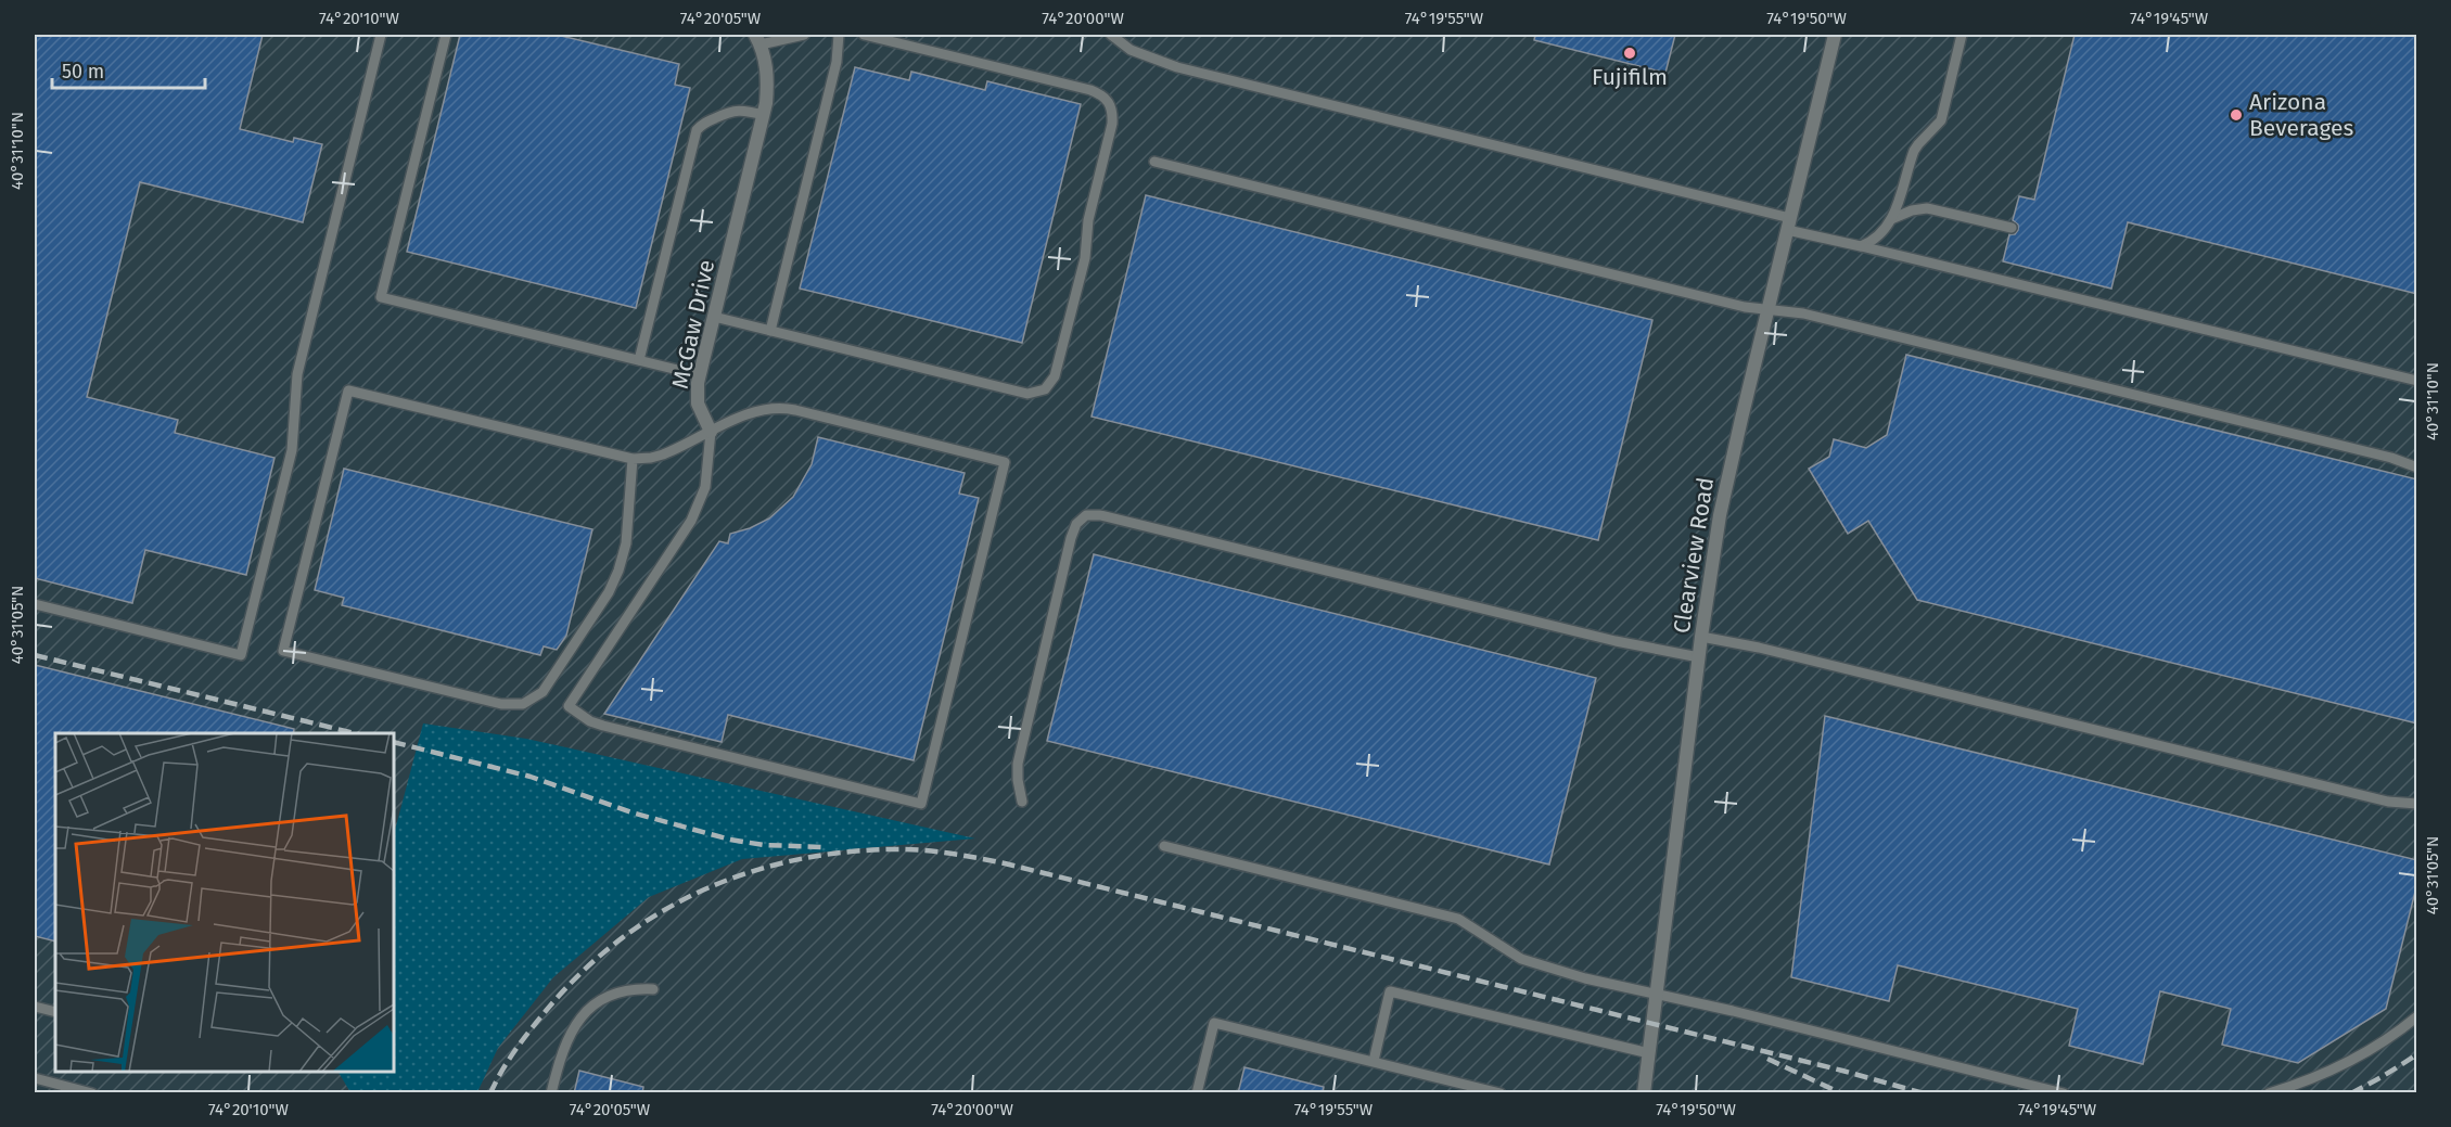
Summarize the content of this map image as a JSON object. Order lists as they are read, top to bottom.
{
  "streets": {
    "street": ["McGaw Drive", "Clearview Road"]
  },
  "places": ["Fujifilm", "Arizona Beverages"],
  "scale_bar": "50 m",
  "coordinates": [
    "74°20'10\"W",
    "74°20'05\"W",
    "74°20'00\"W",
    "74°19'55\"W",
    "74°19'50\"W",
    "74°19'45\"W",
    "40°31'10\"N",
    "40°31'05\"N"
  ]
}
